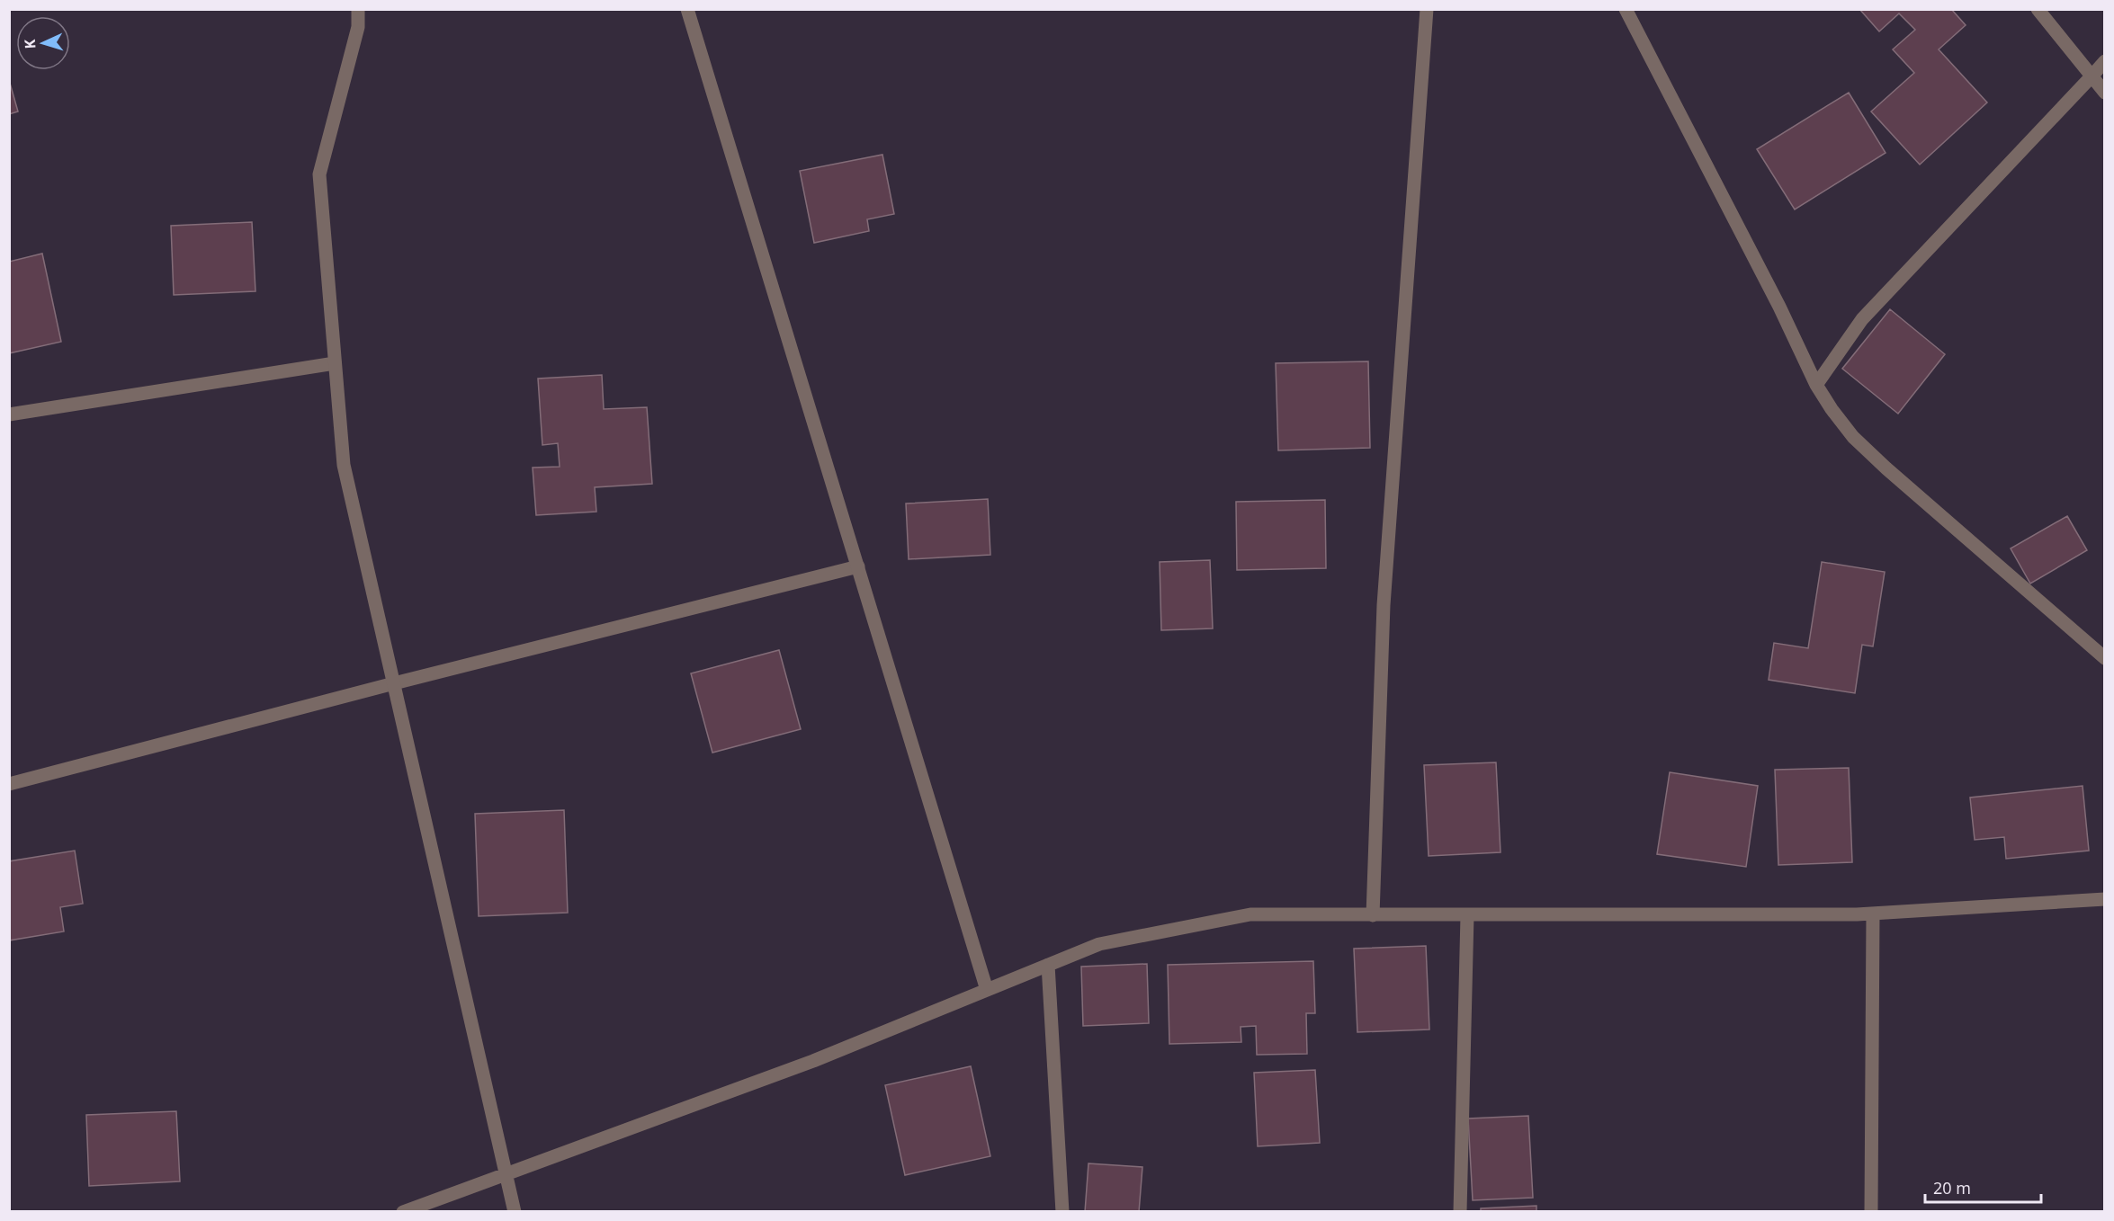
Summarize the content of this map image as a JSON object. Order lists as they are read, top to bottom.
{
  "scale_bar": "20 m",
  "north": "left"
}
